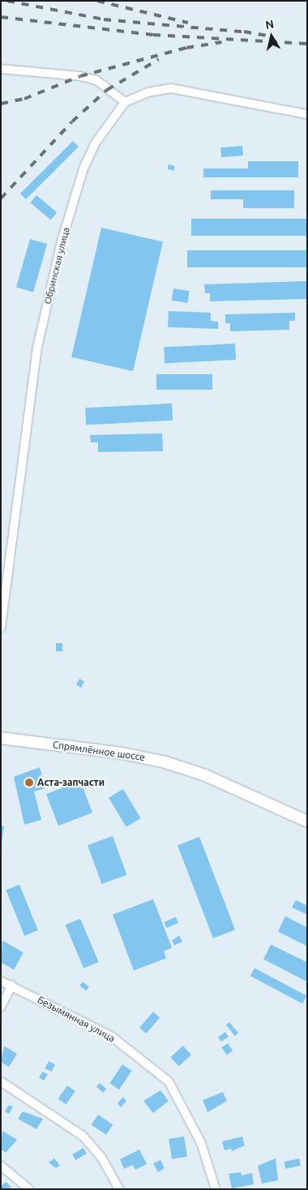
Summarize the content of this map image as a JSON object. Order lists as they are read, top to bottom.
{
  "streets": {
    "main road": ["Спрямлённое шоссе"],
    "street": ["Обринская улица", "Безымянная улица"]
  },
  "places": ["Аста-запчасти"],
  "north": "top"
}
